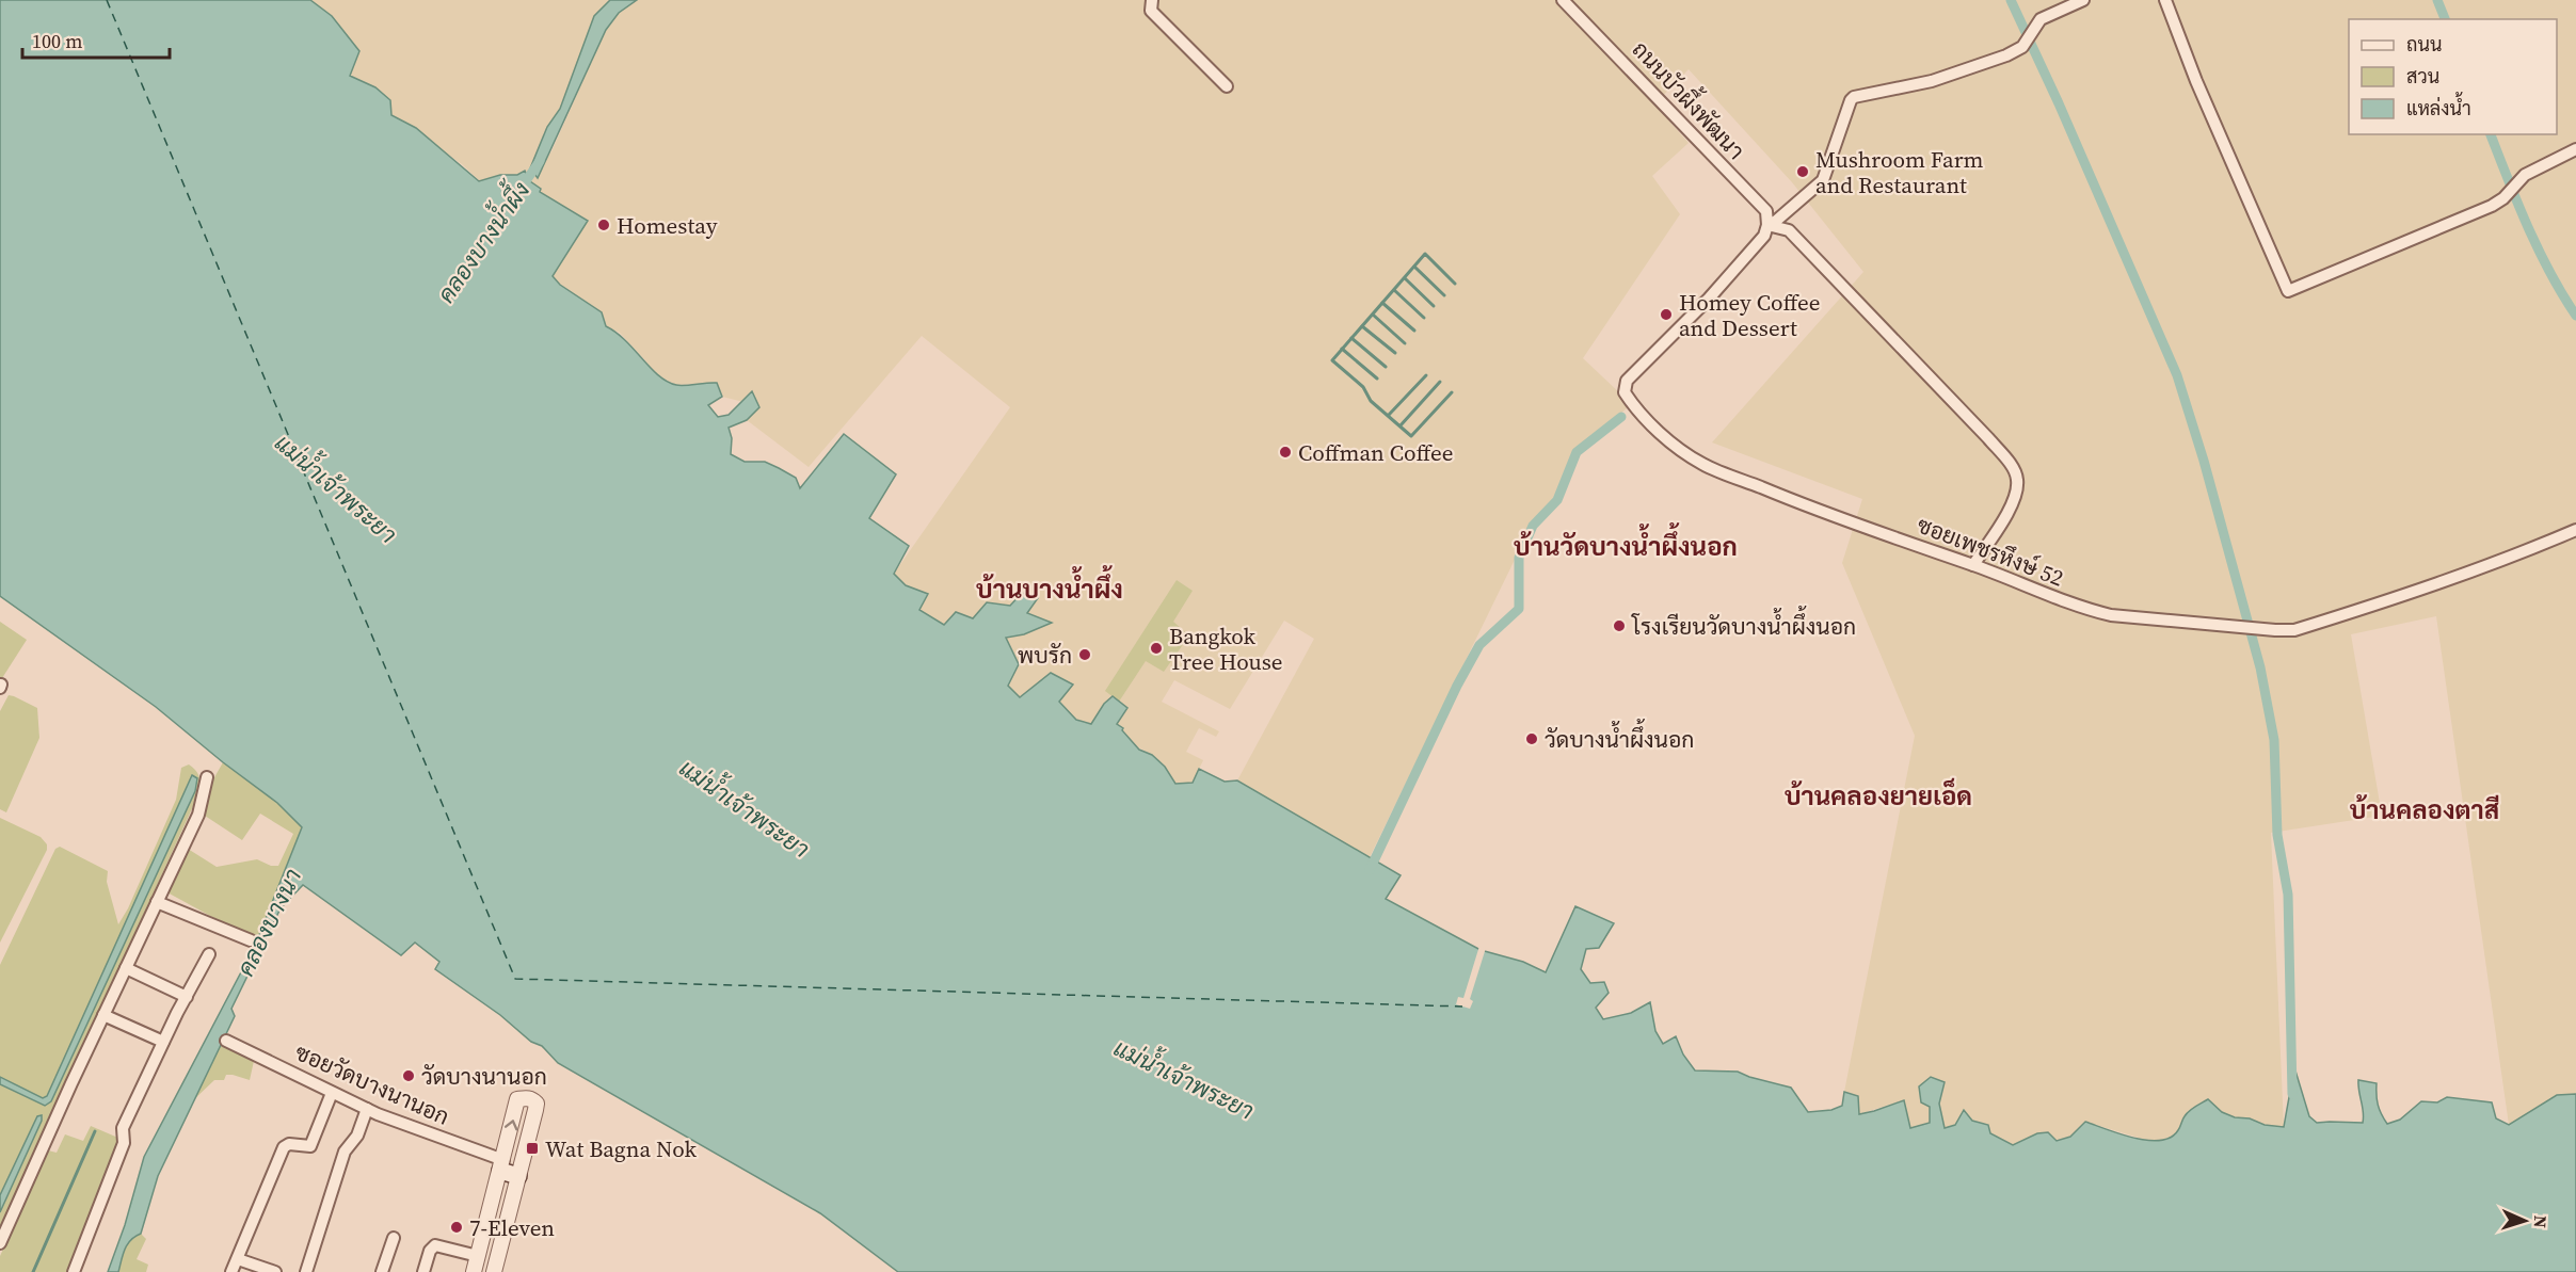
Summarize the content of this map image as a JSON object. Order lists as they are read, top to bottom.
{
  "streets": {
    "street": ["ถนนบัวผึ้งพัฒนา", "ซอยเพชรหึงษ์ 52", "ซอยวัดบางนานอก"]
  },
  "crossings": [
    ["ถนนบัวผึ้งพัฒนา", "ซอยเพชรหึงษ์ 52"]
  ],
  "districts": [
    "บ้านวัดบางน้ำผึ้งนอก",
    "บ้านบางน้ำผึ้ง",
    "บ้านคลองยายเอ็ด",
    "บ้านคลองตาสี"
  ],
  "water": ["คลองบางน้ำผึ้ง", "แม่น้ำเจ้าพระยา", "คลองบางนา"],
  "places": {
    "other": [
      "Mushroom Farm and Restaurant",
      "Homestay",
      "Homey Coffee and Dessert",
      "Coffman Coffee",
      "โรงเรียนวัดบางน้ำผึ้งนอก",
      "Bangkok Tree House",
      "พบรัก",
      "วัดบางน้ำผึ้งนอก",
      "วัดบางนานอก",
      "7-Eleven"
    ],
    "transit": ["Wat Bagna Nok"]
  },
  "legend": ["ถนน", "สวน", "แหล่งน้ำ"],
  "scale_bar": "100 m",
  "north": "right"
}
